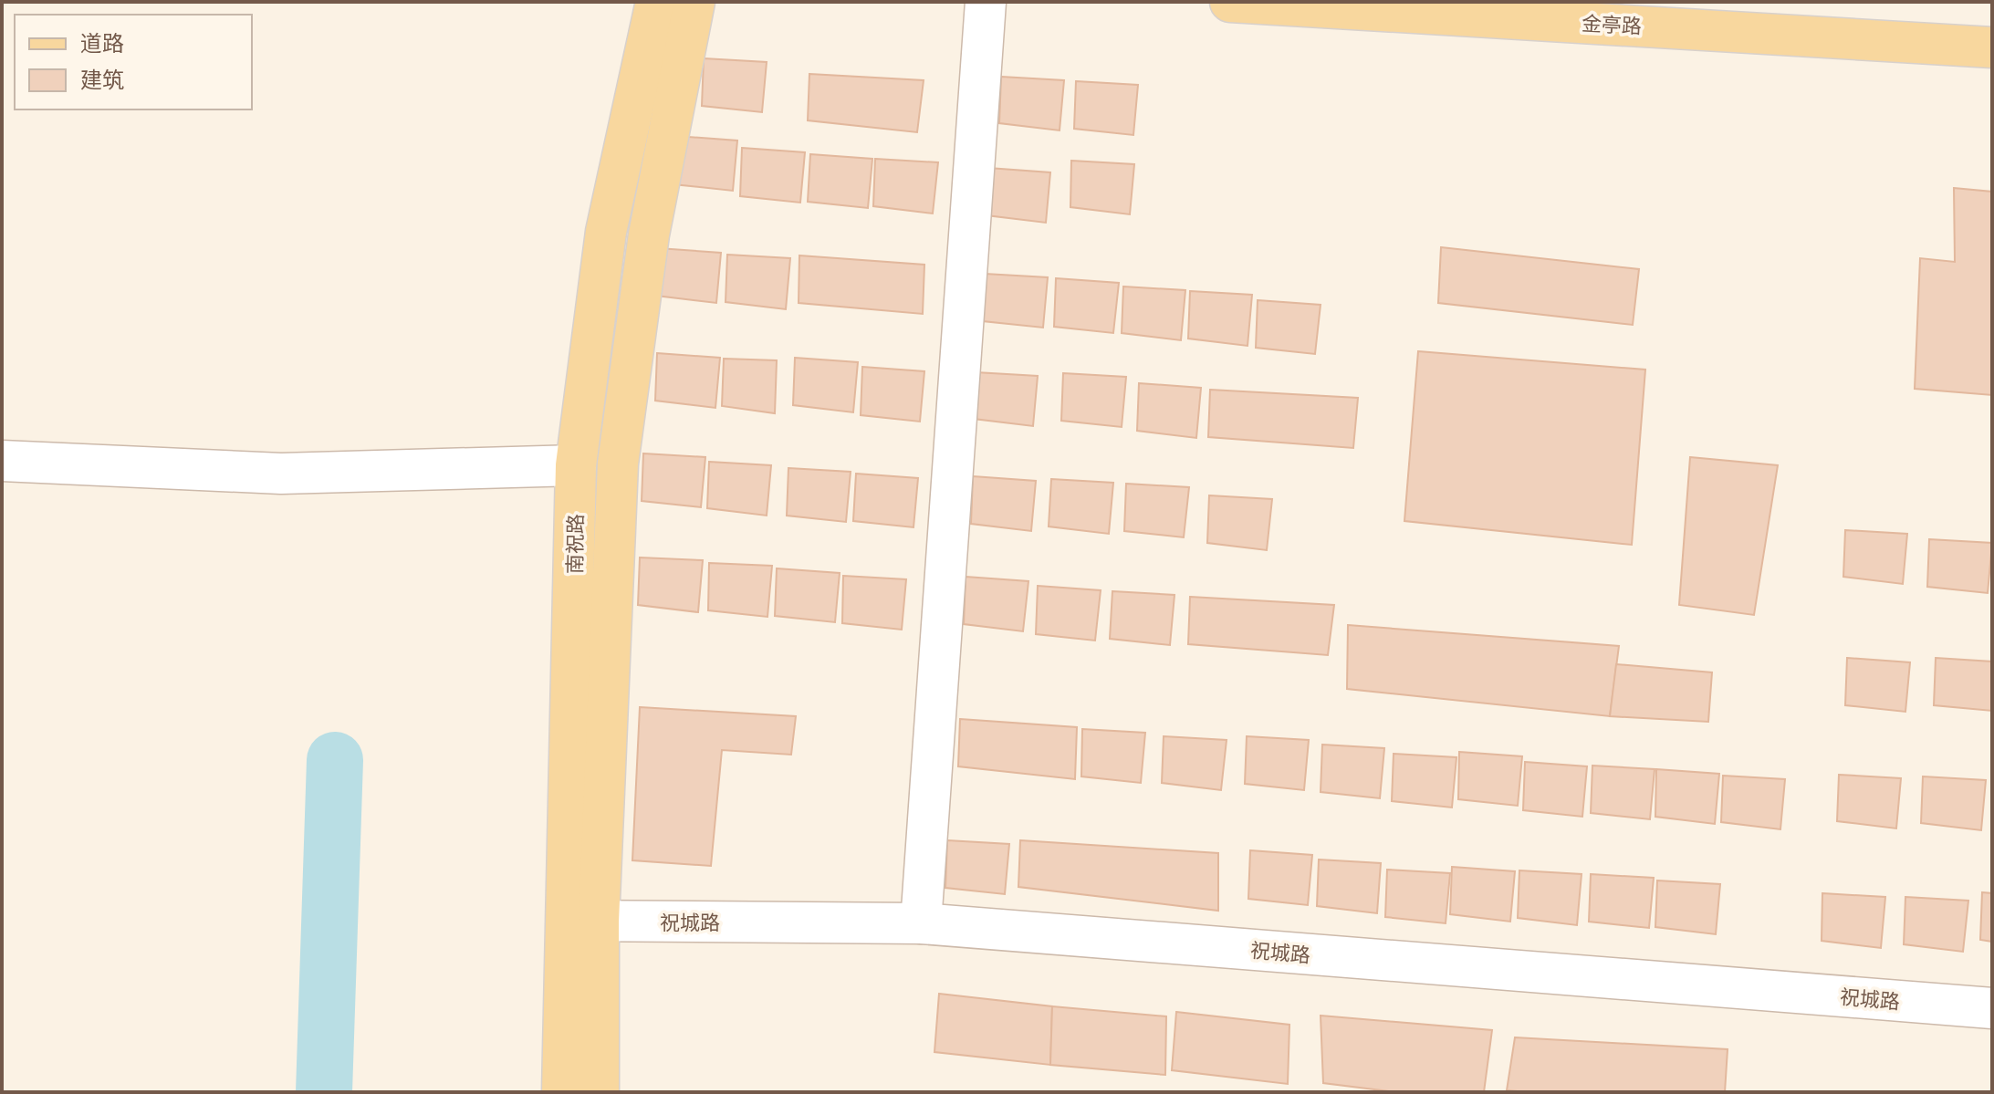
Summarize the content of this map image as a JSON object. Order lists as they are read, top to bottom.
{
  "streets": {
    "main road": ["金亭路", "南祝路"],
    "street": ["祝城路"]
  },
  "crossings": [
    ["南祝路", "祝城路"]
  ],
  "legend": ["道路", "建筑"]
}
